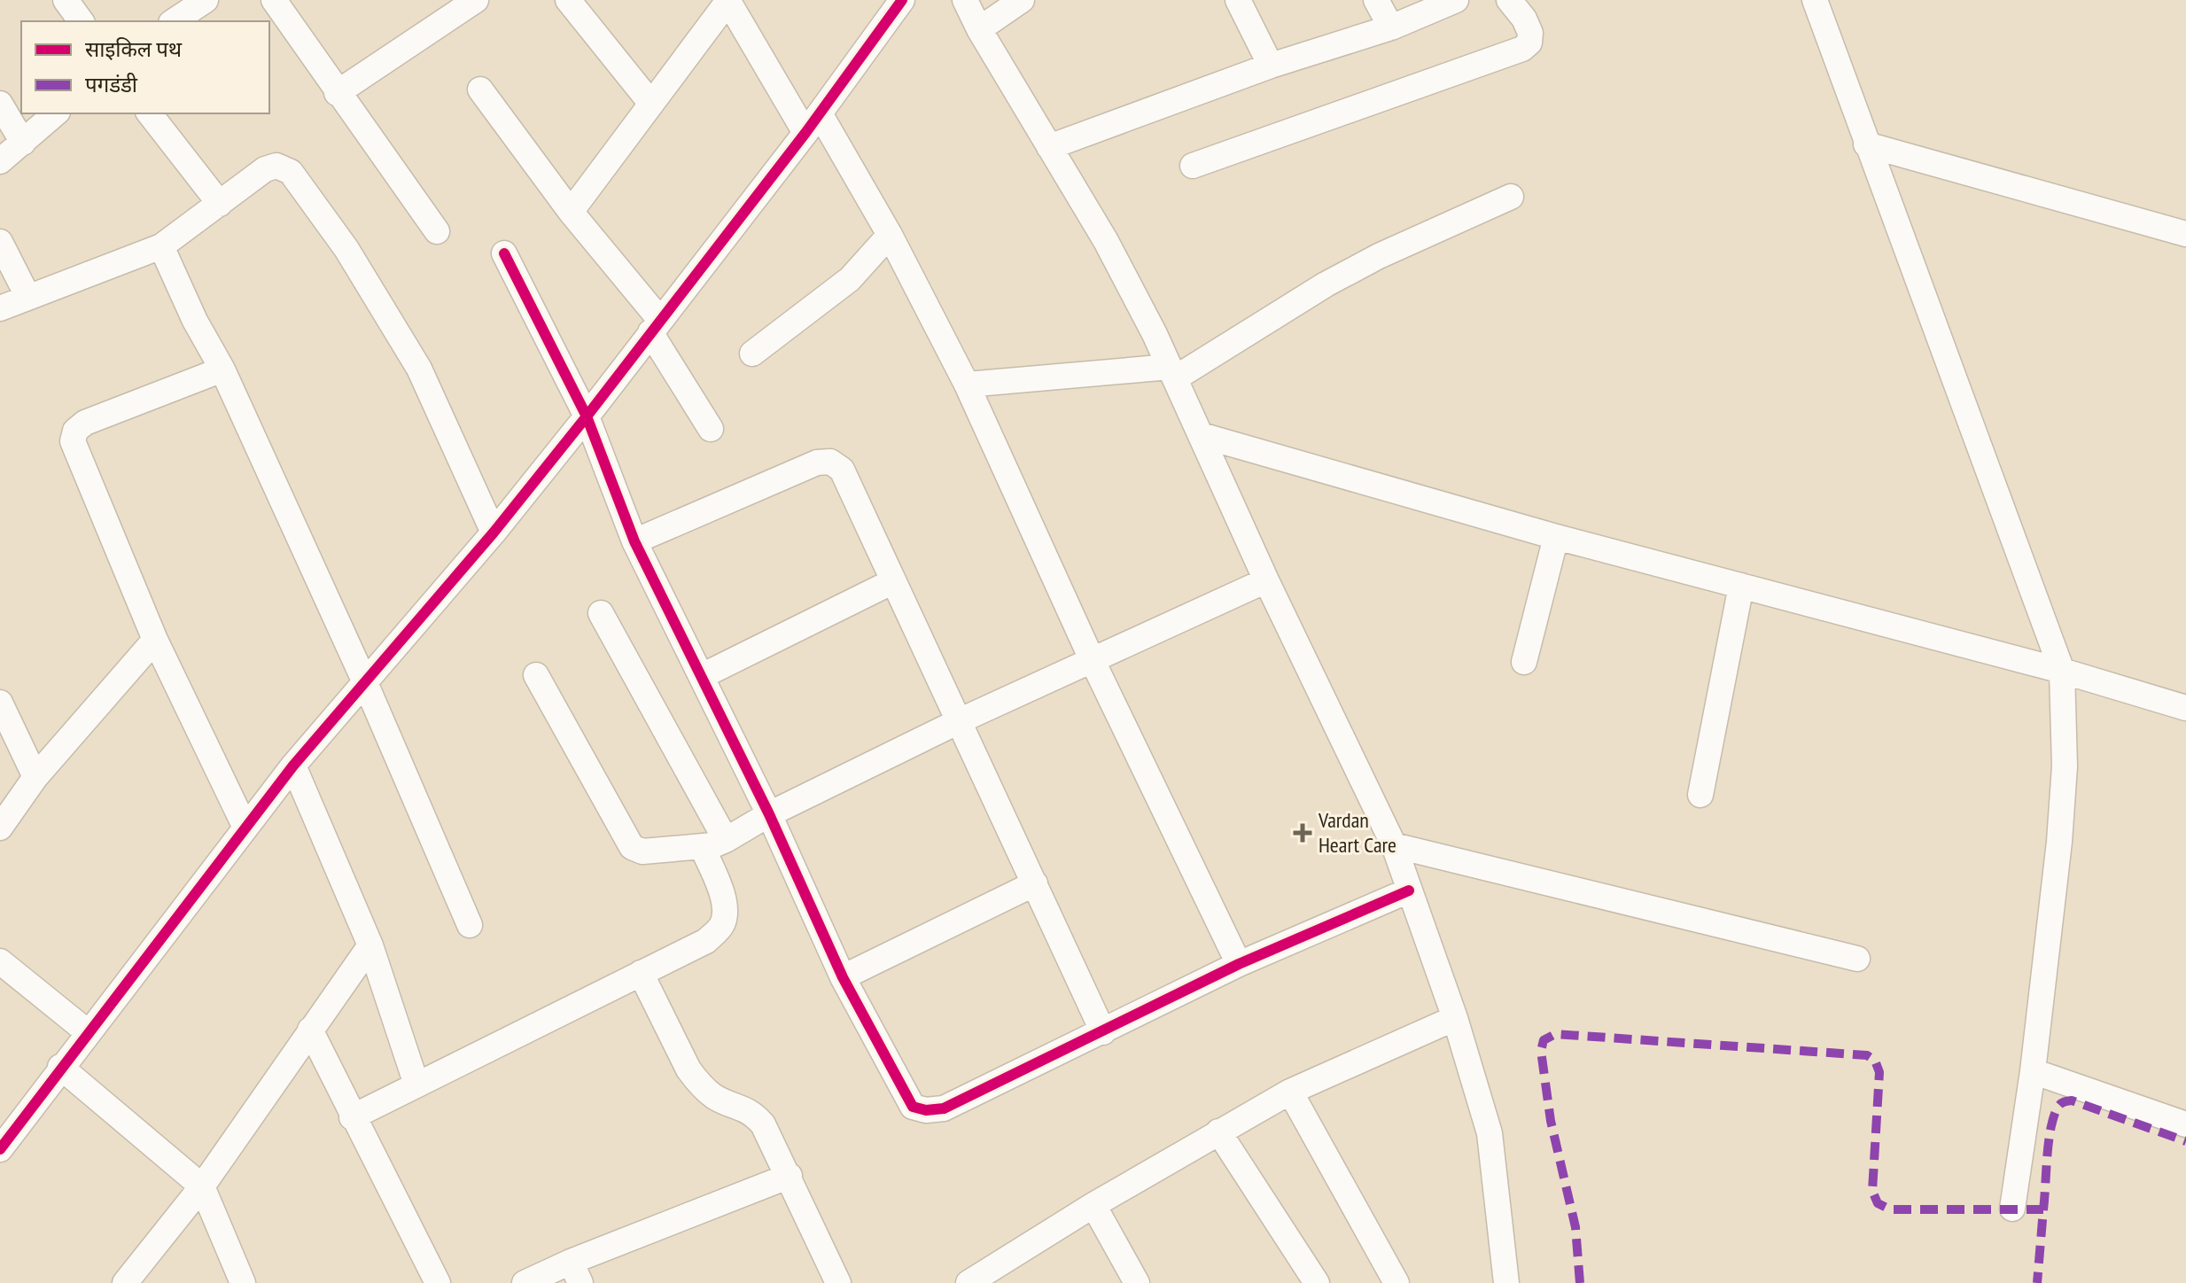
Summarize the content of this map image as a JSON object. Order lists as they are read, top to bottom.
{
  "places": {
    "health": ["Vardan Heart Care"]
  },
  "legend": ["साइकिल पथ", "पगडंडी"]
}
